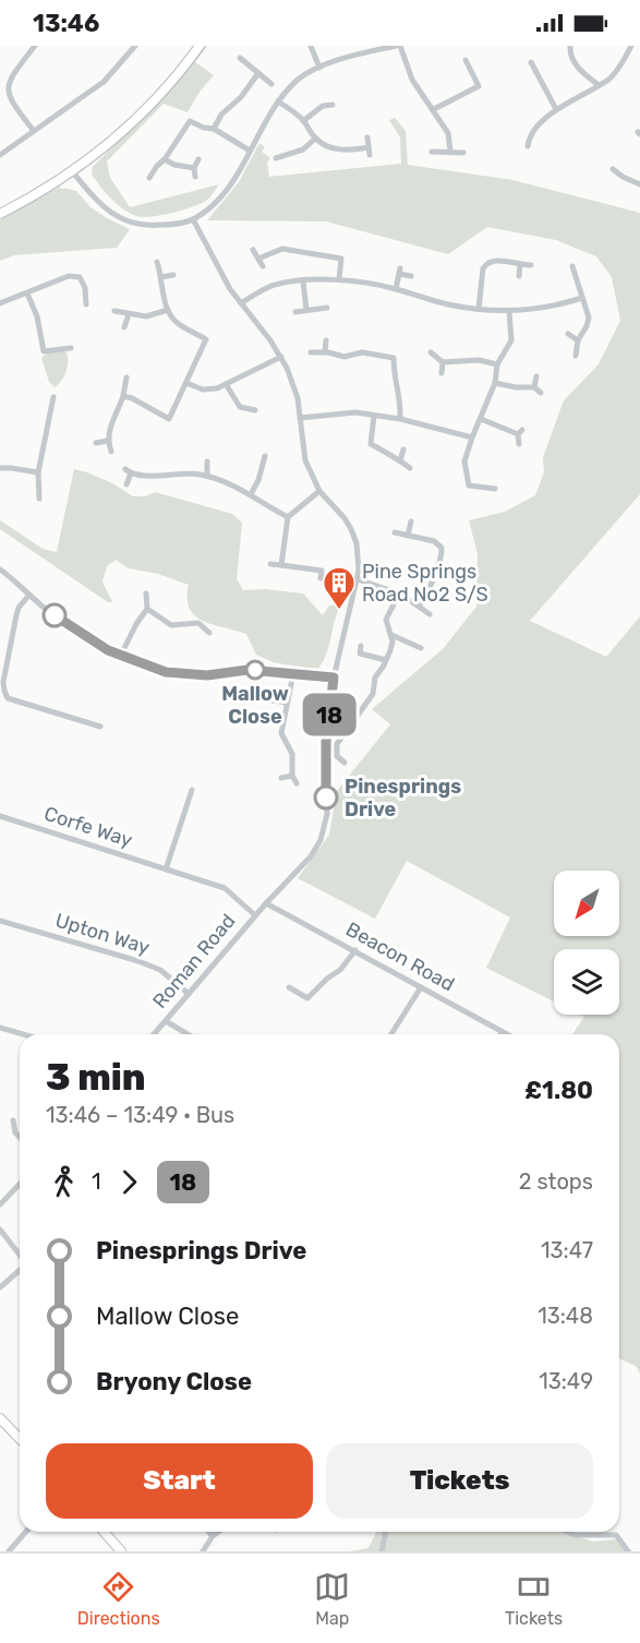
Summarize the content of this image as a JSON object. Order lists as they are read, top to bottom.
{
  "streets": {
    "street": [
      "Corfe Way",
      "Upton Way",
      "Beacon Road",
      "Roman Road"
    ]
  },
  "crossings": [
    ["Corfe Way", "Roman Road"],
    ["Upton Way", "Roman Road"],
    ["Beacon Road", "Roman Road"]
  ],
  "places": {
    "building": ["Pine Springs Road No2 S/S"],
    "other": ["Mallow Close", "Pinesprings Drive"]
  },
  "lines": ["bus line 18"],
  "north": "bottom left",
  "page": {
    "status": "13:46",
    "on_map": "18",
    "heading": ["3 min", "13:46 – 13:49 · Bus", "£1.80"],
    "legs": ["1", "18", "2 stops"],
    "list": [
      {
        "name": "Pinesprings Drive",
        "value": "13:47"
      },
      {
        "name": "Mallow Close",
        "value": "13:48"
      },
      {
        "name": "Bryony Close",
        "value": "13:49"
      }
    ],
    "buttons": ["Start", "Tickets"],
    "tabs": ["Directions", "Map", "Tickets"]
  }
}
